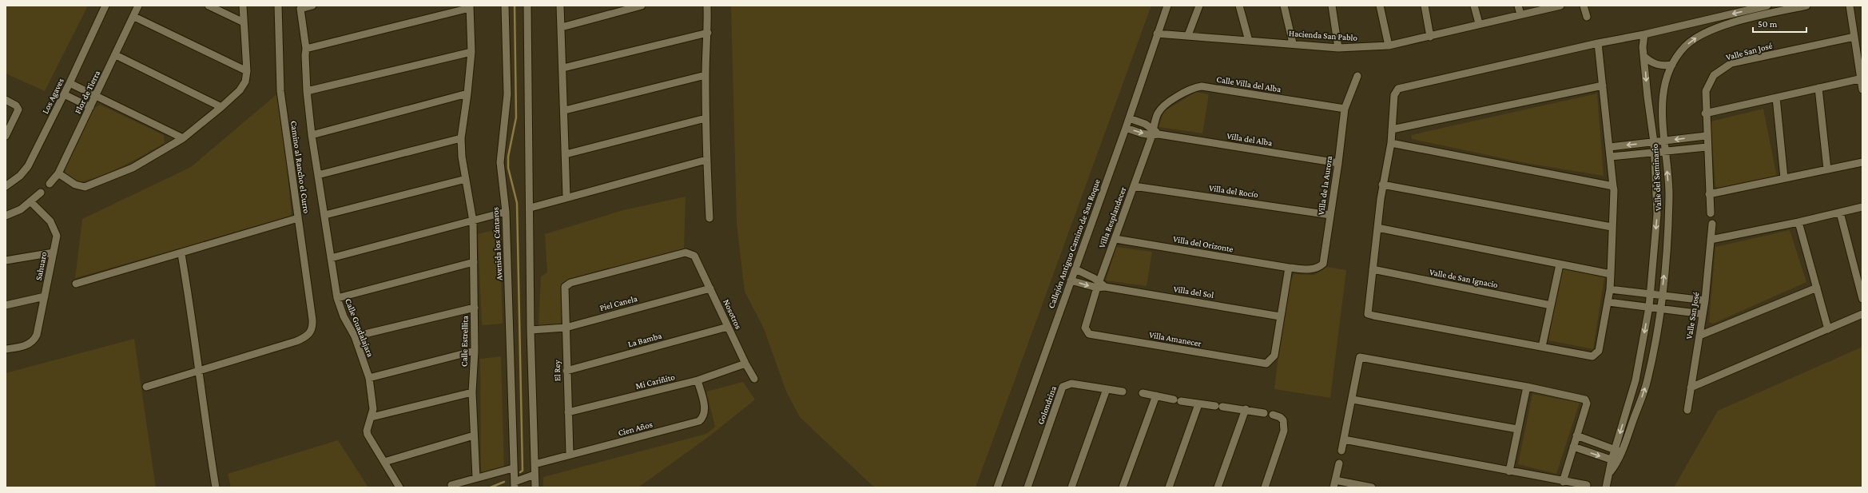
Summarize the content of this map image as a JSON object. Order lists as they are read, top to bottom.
{
  "streets": {
    "street": [
      "Hacienda San Pablo",
      "Valle San José",
      "Calle Villa del Alba",
      "Flor de Tierra",
      "Los Agaves",
      "Villa del Alba",
      "Camino al Rancho el Curro",
      "Valle del Seminario",
      "Villa de la Aurora",
      "Villa del Rocío",
      "Villa Resplandecer",
      "Avenida los Cántaros",
      "Callejón Antiguo Camino de San Roque",
      "Villa del Orizonte",
      "Sahuaro",
      "Valle de San Ignacio",
      "Villa del Sol",
      "Piel Canela",
      "Nosotros",
      "Calle Guadalajara",
      "Villa Amanecer",
      "La Bamba",
      "Calle Estrellita",
      "El Rey",
      "Mi Cariñito",
      "Golondrina",
      "Cien Años"
    ]
  },
  "crossings": [
    ["Hacienda San Pablo", "Callejón Antiguo Camino de San Roque"],
    ["Calle Villa del Alba", "Villa de la Aurora"],
    ["Calle Villa del Alba", "Villa Resplandecer"],
    ["Villa del Alba", "Villa de la Aurora"],
    ["Villa del Alba", "Villa Resplandecer"],
    ["Villa del Alba", "Callejón Antiguo Camino de San Roque"],
    ["Villa de la Aurora", "Villa del Rocío"],
    ["Villa de la Aurora", "Villa del Orizonte"],
    ["Villa del Rocío", "Villa Resplandecer"],
    ["Villa Resplandecer", "Villa del Orizonte"],
    ["Villa Resplandecer", "Villa del Sol"],
    ["Villa Resplandecer", "Villa Amanecer"],
    ["Callejón Antiguo Camino de San Roque", "Villa del Sol"],
    ["Villa del Sol", "Villa Amanecer"],
    ["Piel Canela", "Nosotros"],
    ["Piel Canela", "El Rey"],
    ["Nosotros", "La Bamba"],
    ["Nosotros", "El Rey"],
    ["Nosotros", "Mi Cariñito"],
    ["La Bamba", "El Rey"],
    ["El Rey", "Mi Cariñito"],
    ["El Rey", "Cien Años"],
    ["Mi Cariñito", "Cien Años"]
  ],
  "scale_bar": "50 m"
}
